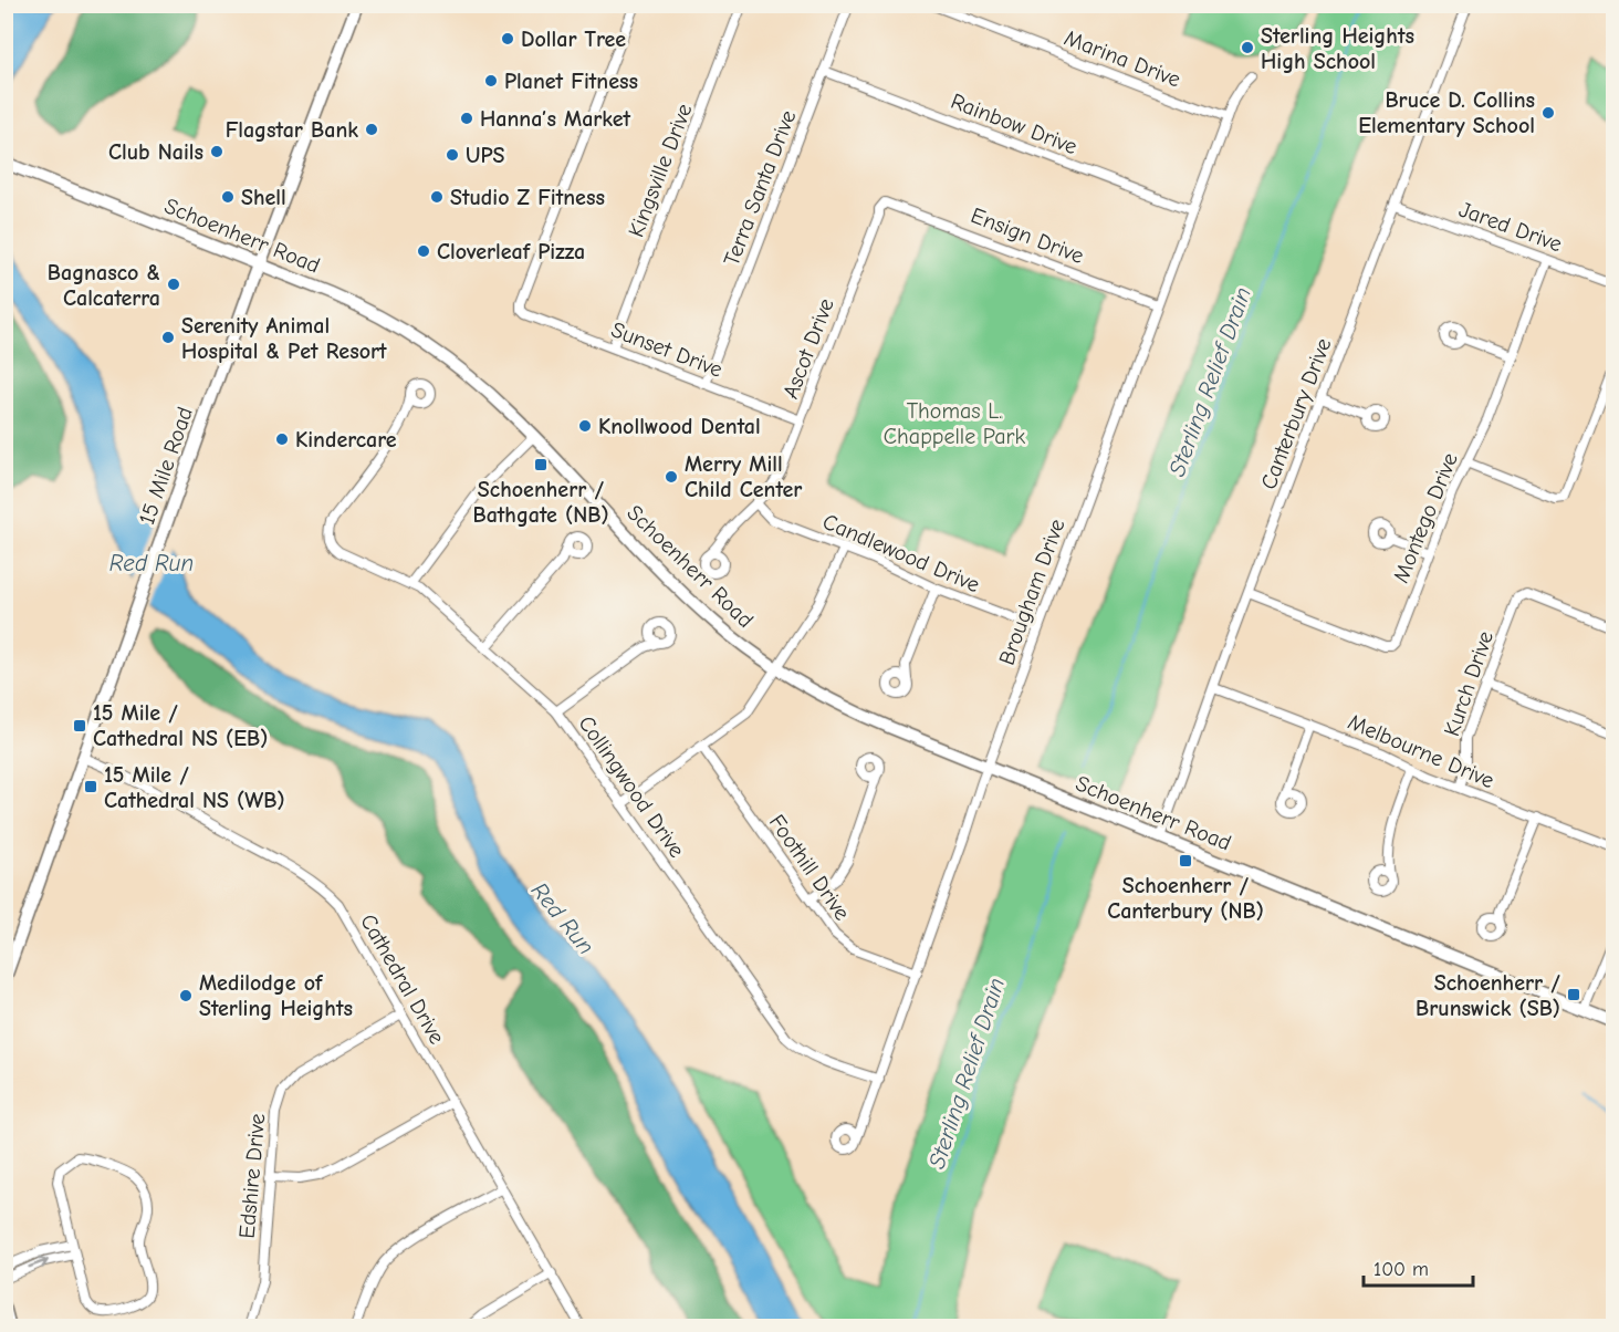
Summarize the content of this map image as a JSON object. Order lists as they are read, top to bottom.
{
  "streets": {
    "main road": ["Schoenherr Road", "15 Mile Road"],
    "street": [
      "Marina Drive",
      "Rainbow Drive",
      "Kingsville Drive",
      "Terra Santa Drive",
      "Jared Drive",
      "Ensign Drive",
      "Ascot Drive",
      "Sunset Drive",
      "Canterbury Drive",
      "Montego Drive",
      "Candlewood Drive",
      "Brougham Drive",
      "Kurch Drive",
      "Melbourne Drive",
      "Collingwood Drive",
      "Foothill Drive",
      "Cathedral Drive",
      "Edshire Drive"
    ]
  },
  "crossings": [
    ["Marina Drive", "Brougham Drive"],
    ["Rainbow Drive", "Terra Santa Drive"],
    ["Rainbow Drive", "Brougham Drive"],
    ["Kingsville Drive", "Sunset Drive"],
    ["Terra Santa Drive", "Sunset Drive"],
    ["Jared Drive", "Canterbury Drive"],
    ["Jared Drive", "Montego Drive"],
    ["Schoenherr Road", "Canterbury Drive"],
    ["Schoenherr Road", "15 Mile Road"],
    ["Schoenherr Road", "Brougham Drive"],
    ["Ensign Drive", "Ascot Drive"],
    ["Ensign Drive", "Brougham Drive"],
    ["Ascot Drive", "Sunset Drive"],
    ["Ascot Drive", "Candlewood Drive"],
    ["Canterbury Drive", "Montego Drive"],
    ["Canterbury Drive", "Melbourne Drive"],
    ["15 Mile Road", "Cathedral Drive"],
    ["Candlewood Drive", "Brougham Drive"],
    ["Brougham Drive", "Collingwood Drive"],
    ["Brougham Drive", "Foothill Drive"],
    ["Kurch Drive", "Melbourne Drive"],
    ["Cathedral Drive", "Edshire Drive"]
  ],
  "water": ["Sterling Relief Drain", "Red Run"],
  "parks": ["Thomas L. Chappelle Park"],
  "places": {
    "other": [
      "Dollar Tree",
      "Sterling Heights High School",
      "Planet Fitness",
      "Bruce D. Collins Elementary School",
      "Hanna’s Market",
      "Flagstar Bank",
      "Club Nails",
      "UPS",
      "Shell",
      "Studio Z Fitness",
      "Cloverleaf Pizza",
      "Bagnasco & Calcaterra",
      "Serenity Animal Hospital & Pet Resort",
      "Knollwood Dental",
      "Kindercare",
      "Merry Mill Child Center",
      "Medilodge of Sterling Heights"
    ],
    "transit": [
      "Schoenherr / Bathgate (NB)",
      "15 Mile / Cathedral NS (EB)",
      "15 Mile / Cathedral NS (WB)",
      "Schoenherr / Canterbury (NB)",
      "Schoenherr / Brunswick (SB)"
    ]
  },
  "scale_bar": "100 m"
}
